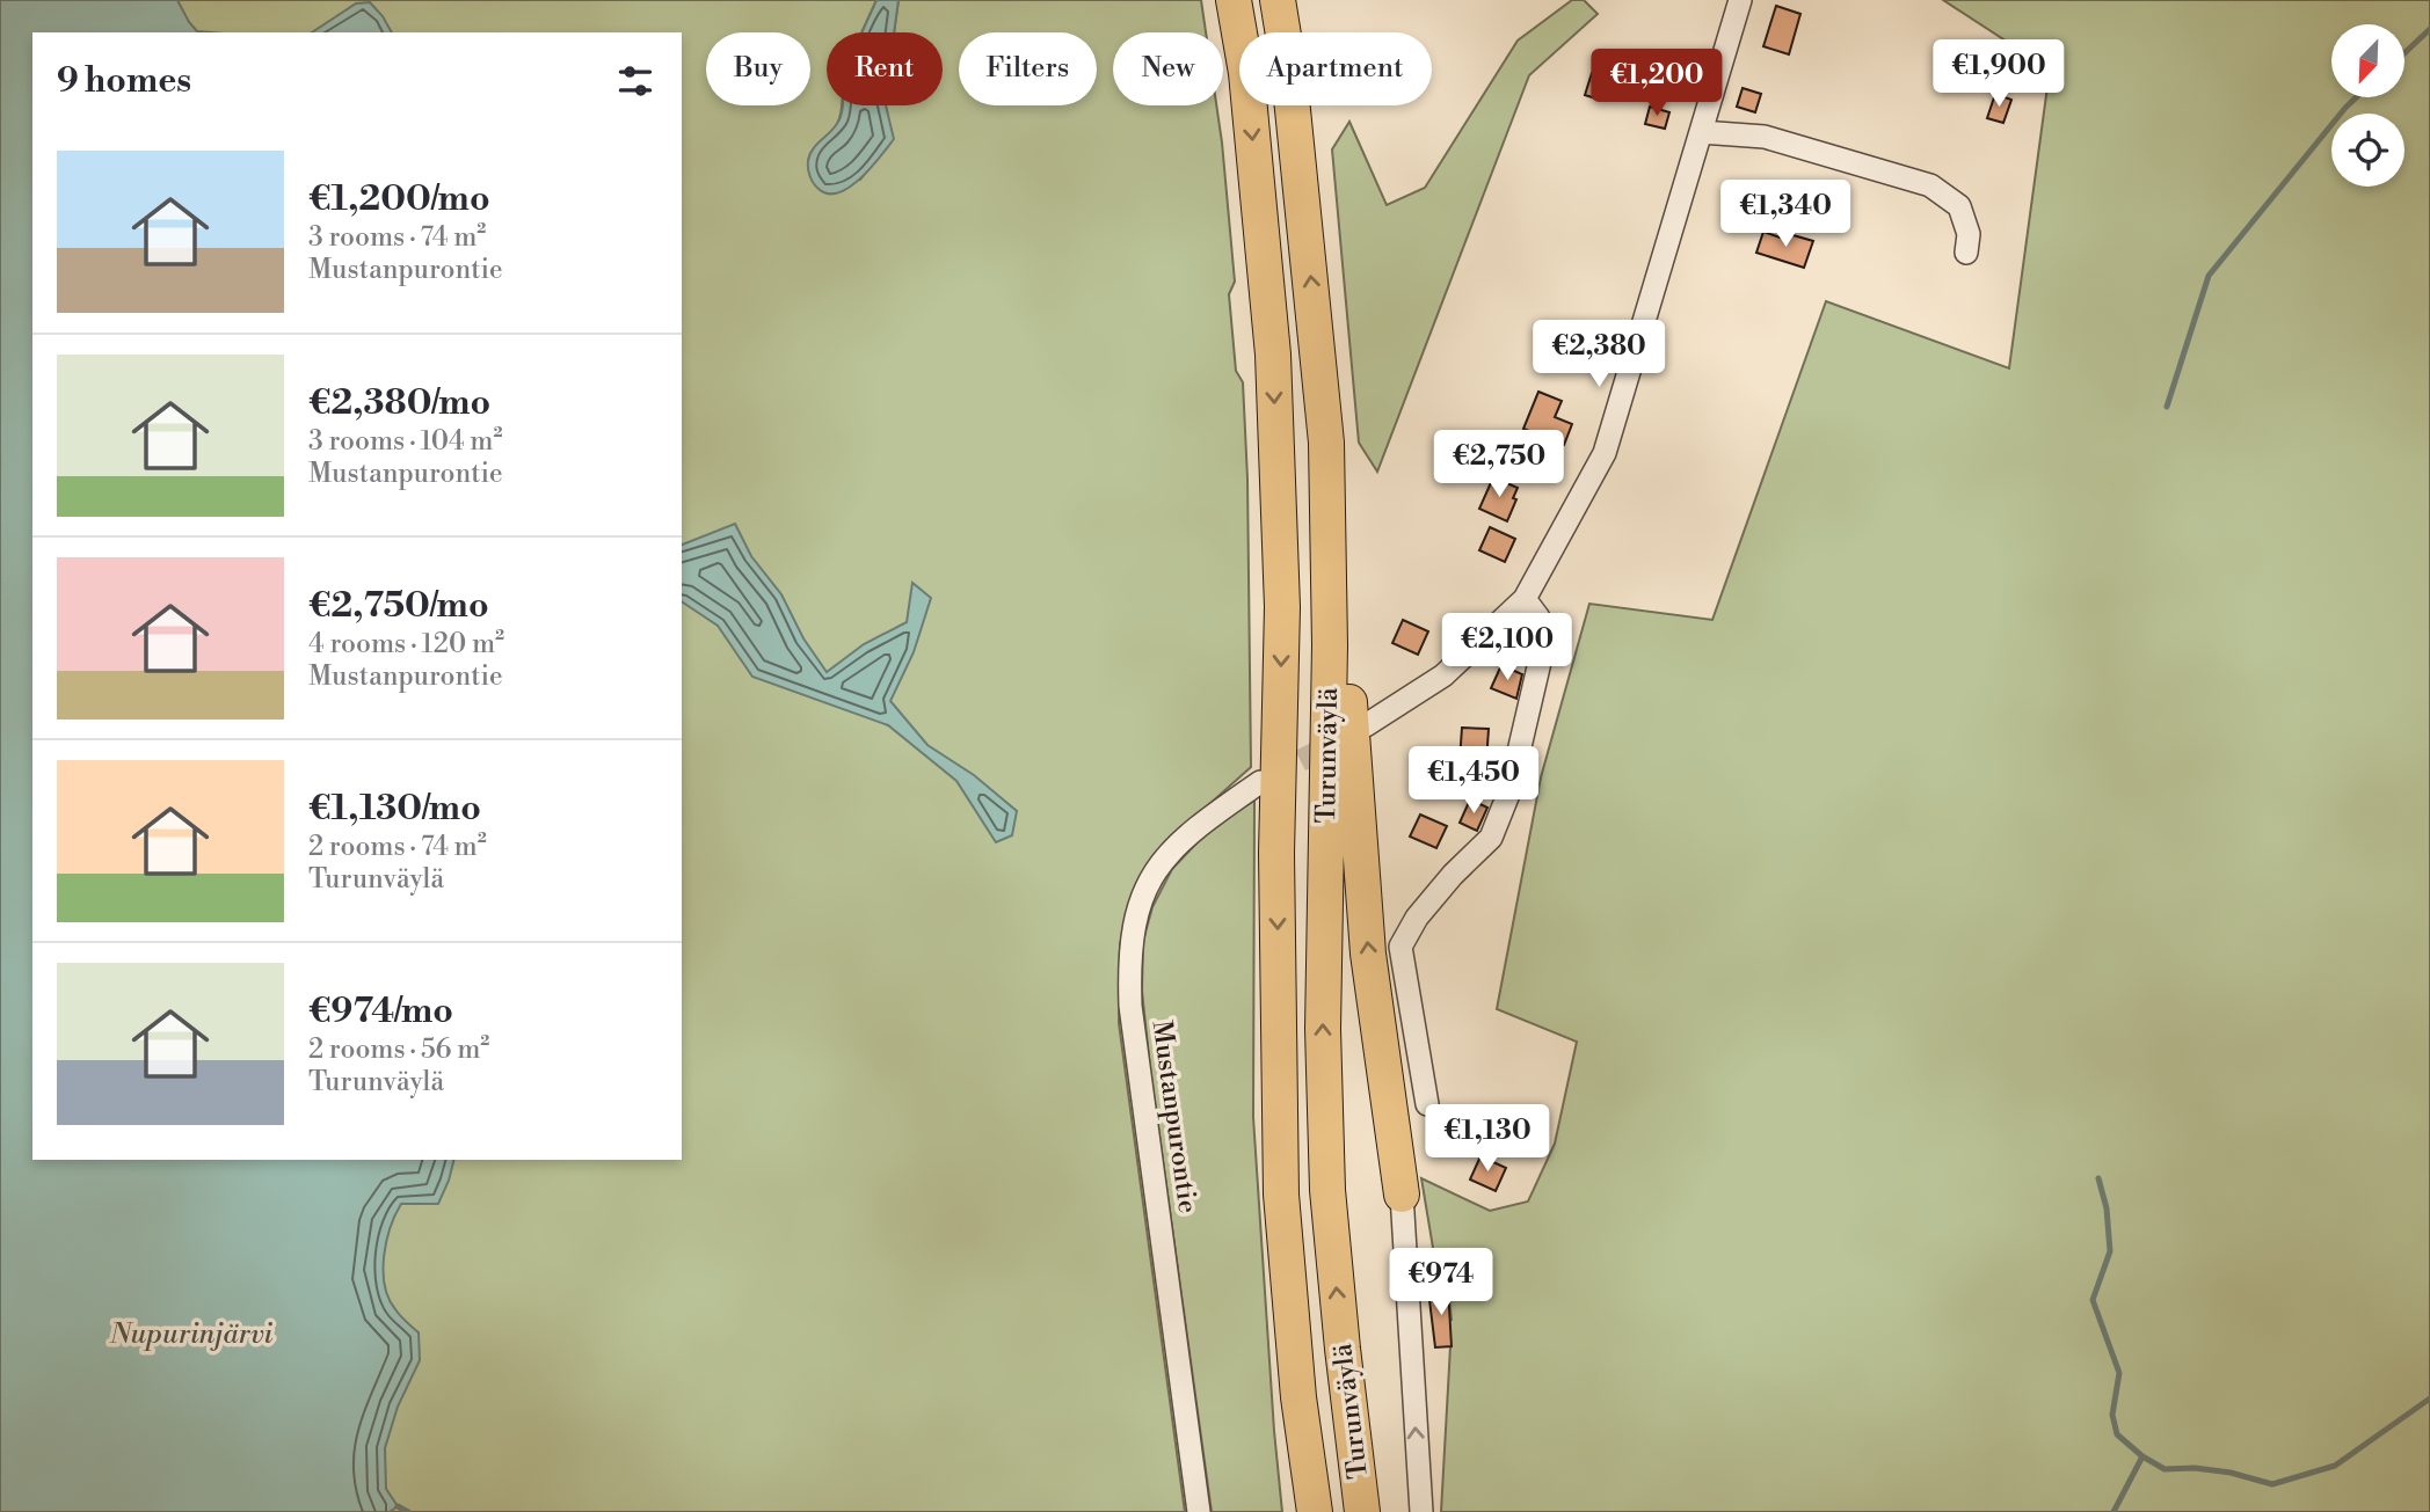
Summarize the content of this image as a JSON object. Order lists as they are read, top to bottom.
{
  "streets": {
    "highway": ["Turunväylä"],
    "street": ["Mustanpurontie"]
  },
  "water": ["Nupurinjärvi"],
  "north": "bottom left",
  "page": {
    "chip": [
      "Buy",
      "Rent",
      "Filters",
      "New",
      "Apartment"
    ],
    "heading": "9 homes",
    "price": [
      "€1,900",
      "€1,200",
      "€1,340",
      "€2,380",
      "€2,750",
      "€2,100",
      "€1,450",
      "€1,130",
      "€974"
    ],
    "list": [
      {
        "name": "€1,200/mo",
        "note": "3 rooms · 74 m² · Mustanpurontie"
      },
      {
        "name": "€2,380/mo",
        "note": "3 rooms · 104 m² · Mustanpurontie"
      },
      {
        "name": "€2,750/mo",
        "note": "4 rooms · 120 m² · Mustanpurontie"
      },
      {
        "name": "€1,130/mo",
        "note": "2 rooms · 74 m² · Turunväylä"
      },
      {
        "name": "€974/mo",
        "note": "2 rooms · 56 m² · Turunväylä"
      }
    ]
  }
}
